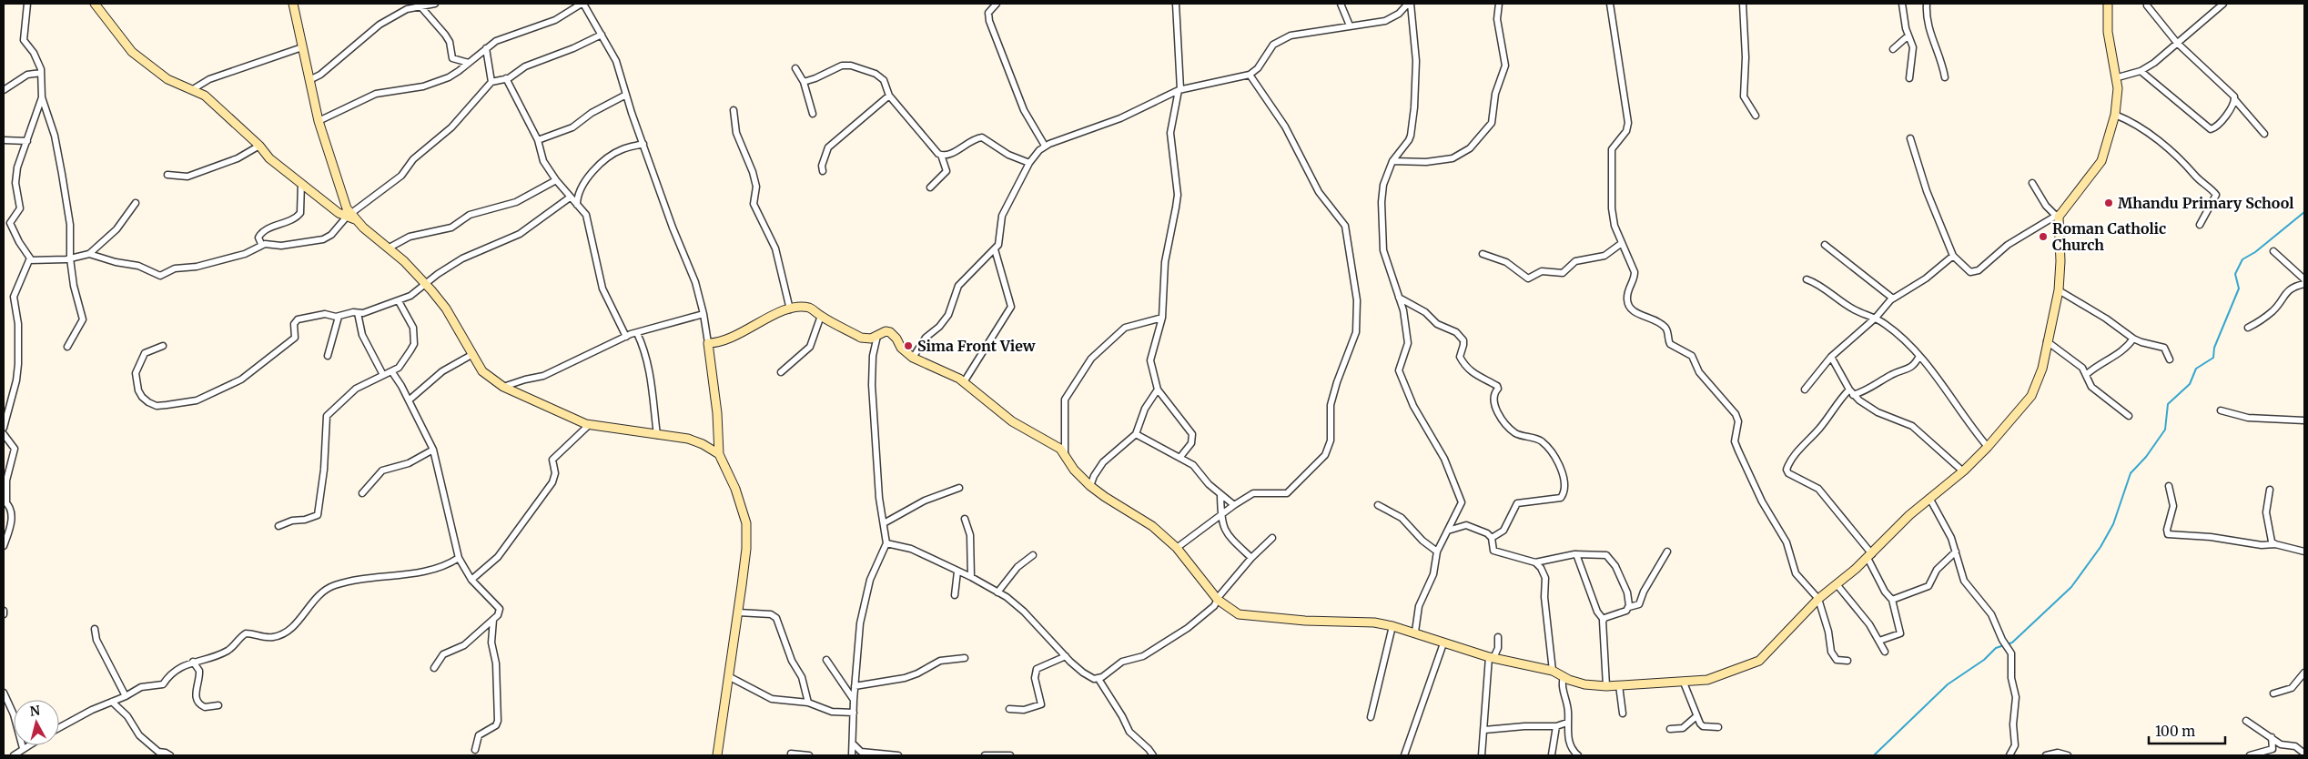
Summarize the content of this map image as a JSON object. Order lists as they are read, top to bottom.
{
  "places": ["Mhandu Primary School", "Roman Catholic Church", "Sima Front View"],
  "scale_bar": "100 m",
  "north": "top"
}
